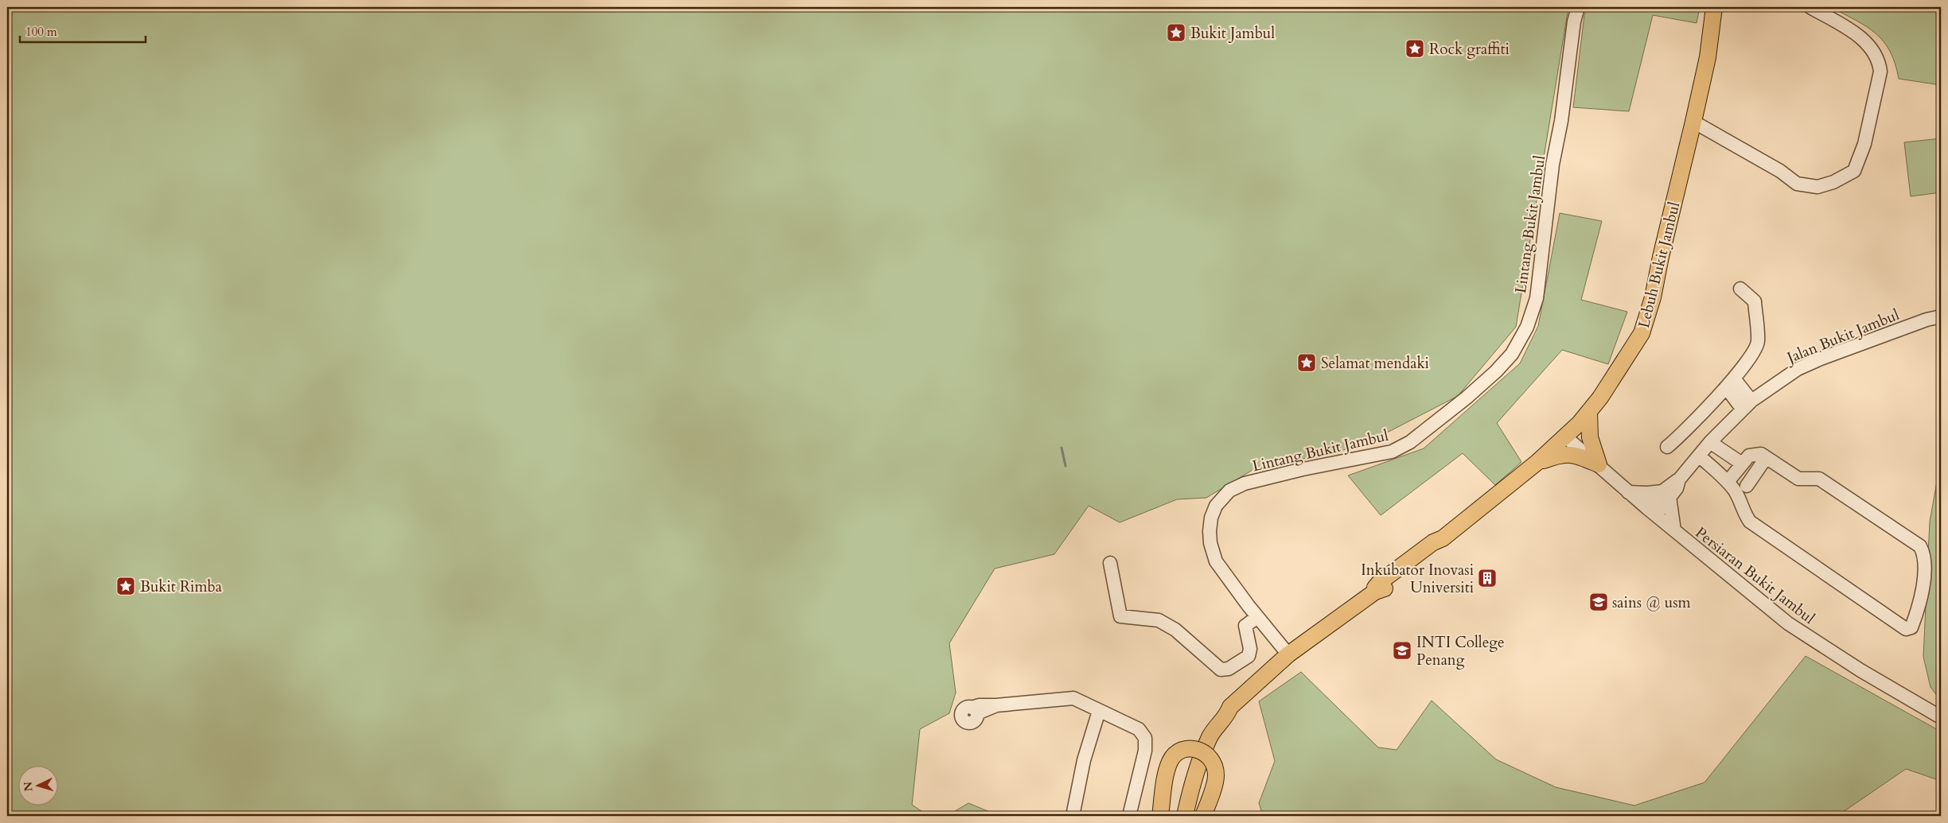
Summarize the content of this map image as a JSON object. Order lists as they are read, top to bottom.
{
  "streets": {
    "main road": ["Lebuh Bukit Jambul"],
    "street": ["Lintang Bukit Jambul", "Jalan Bukit Jambul", "Persiaran Bukit Jambul"]
  },
  "crossings": [
    ["Lintang Bukit Jambul", "Lebuh Bukit Jambul"],
    ["Lebuh Bukit Jambul", "Persiaran Bukit Jambul"],
    ["Jalan Bukit Jambul", "Persiaran Bukit Jambul"]
  ],
  "places": {
    "place": [
      "Bukit Jambul",
      "Rock graffiti",
      "Selamat mendaki",
      "Bukit Rimba"
    ],
    "building": ["Inkubator Inovasi Universiti"],
    "school or university": ["sains @ usm", "INTI College Penang"]
  },
  "scale_bar": "100 m",
  "north": "left"
}
